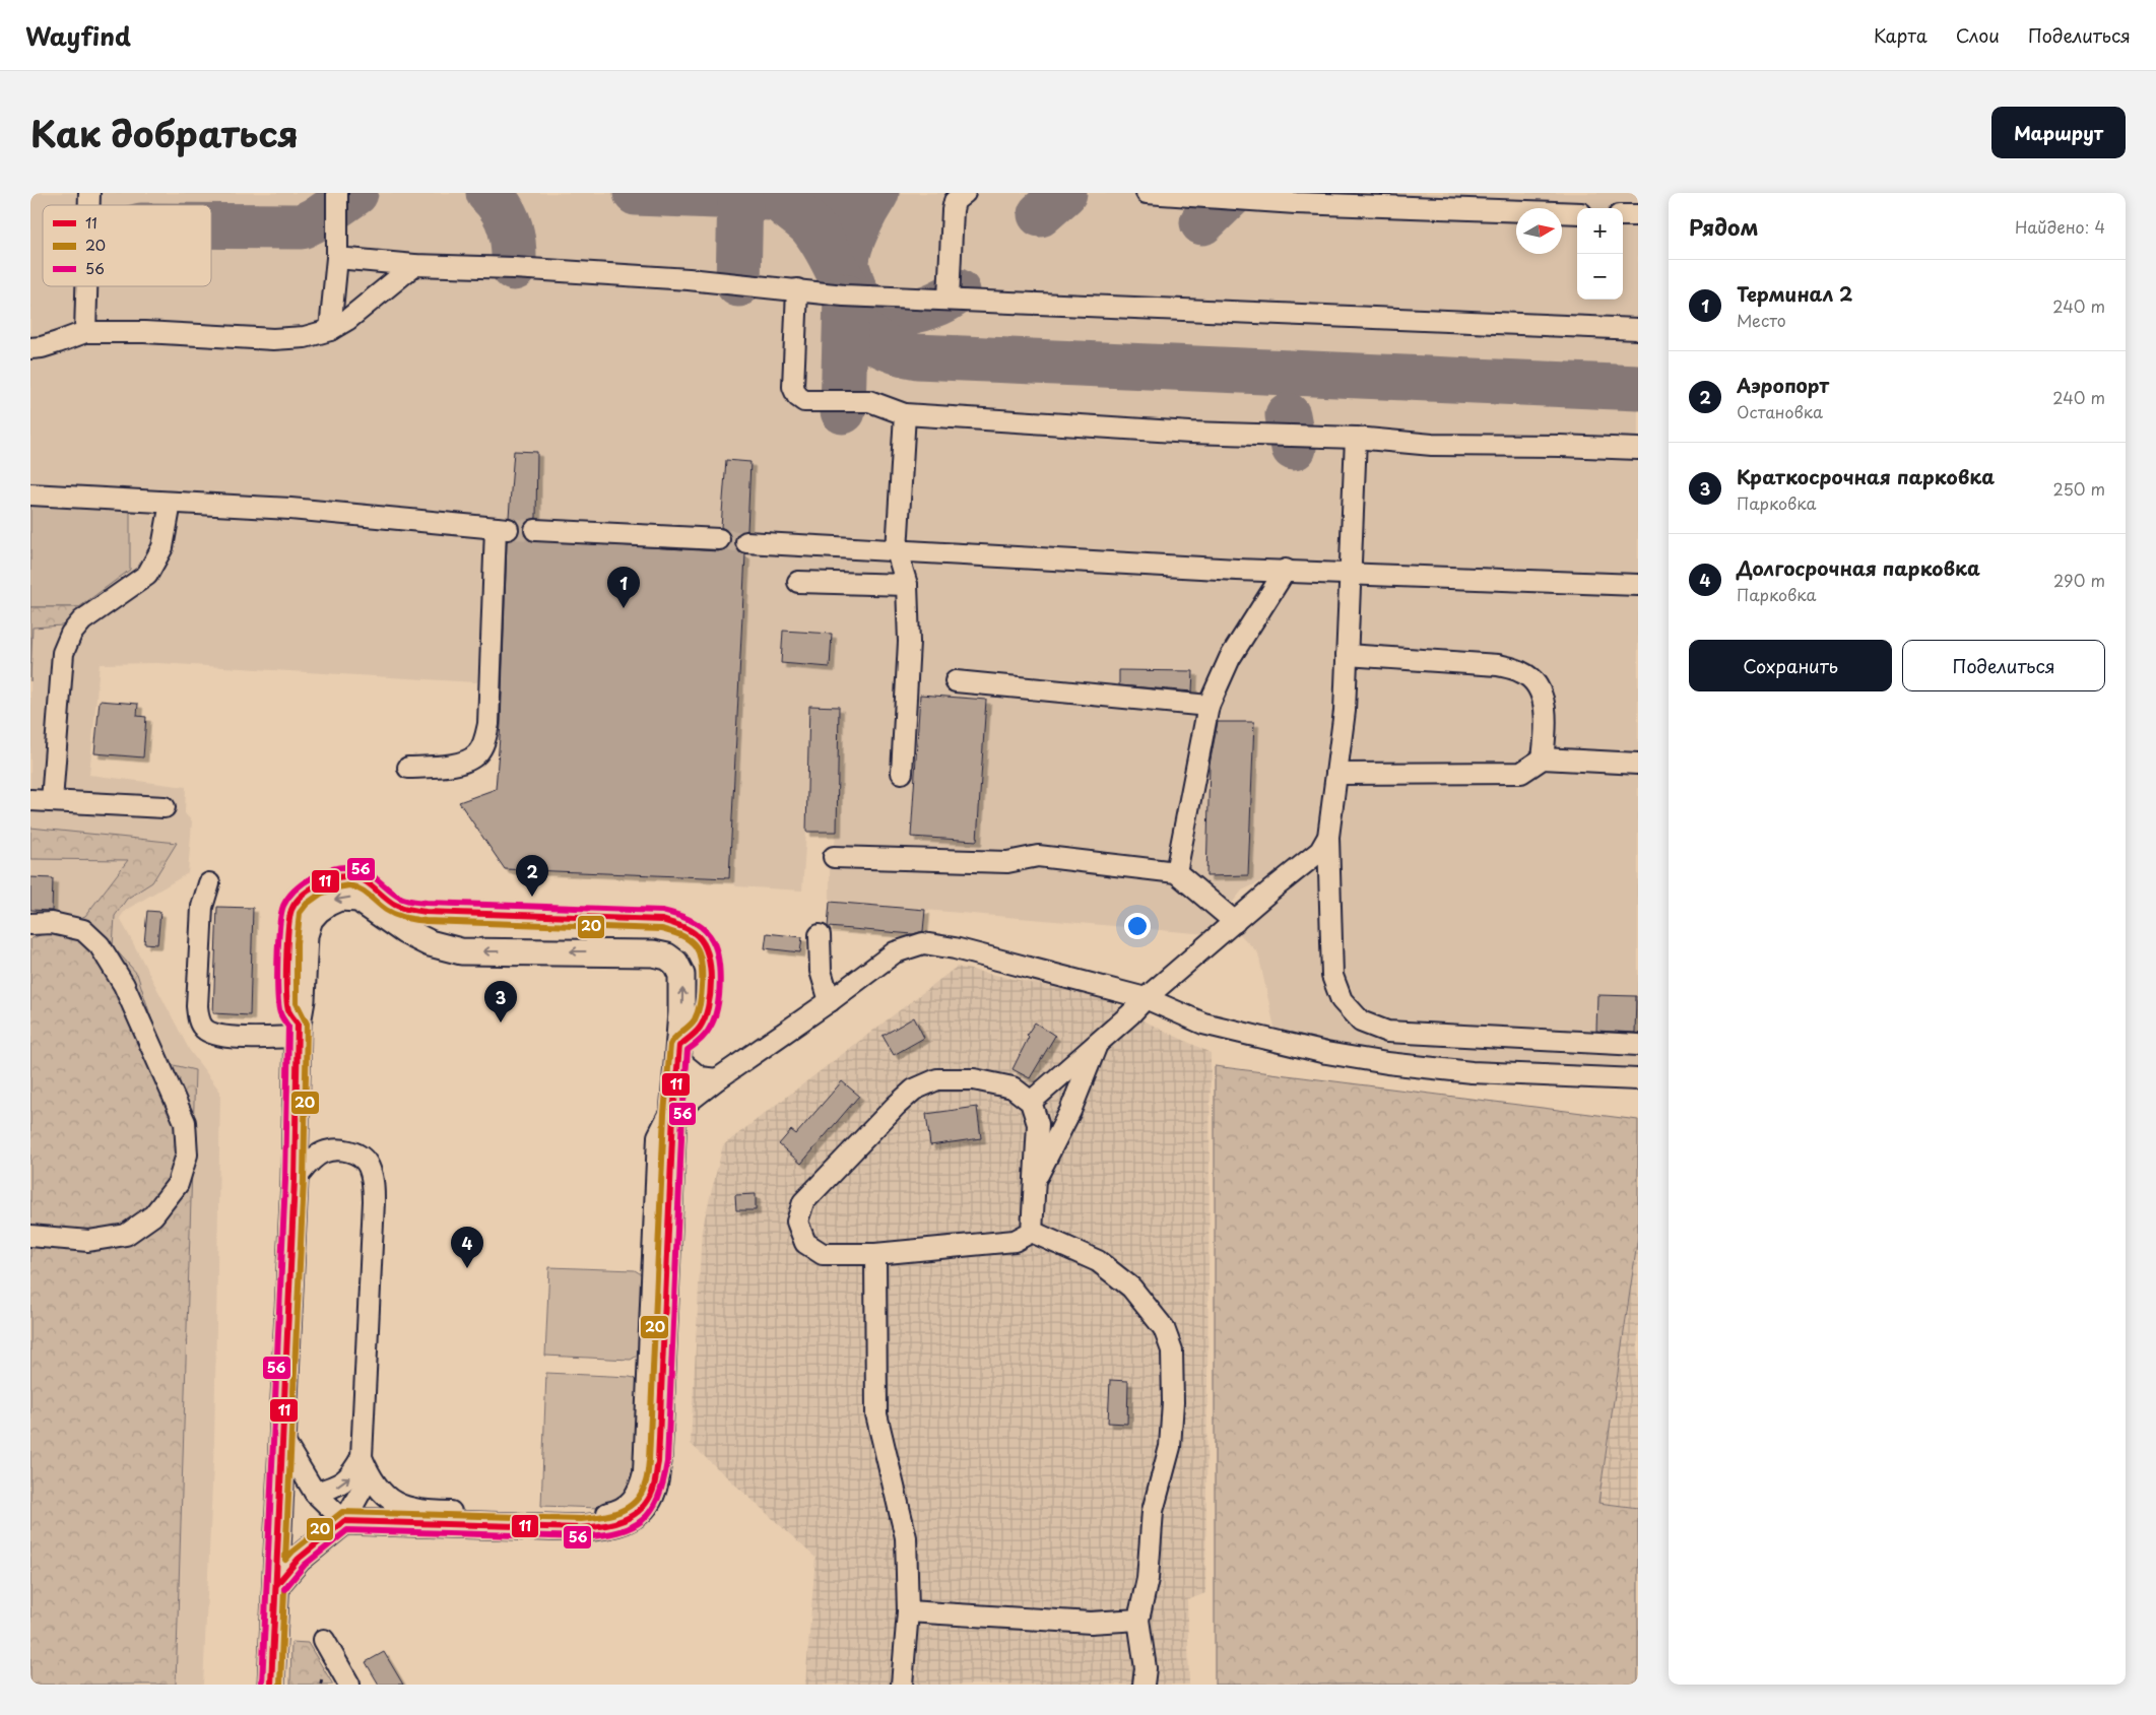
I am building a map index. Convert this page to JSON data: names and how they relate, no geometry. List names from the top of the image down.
{
  "lines": ["transit line 56", "transit line 11", "transit line 20"],
  "legend": ["11", "20", "56"],
  "north": "right",
  "page": {
    "header": "Wayfind",
    "nav": ["Карта", "Слои", "Поделиться"],
    "title": "Как добраться",
    "buttons": [
      "Маршрут",
      ["Сохранить", "Поделиться"]
    ],
    "heading": ["Рядом", "Найдено: 4"],
    "map_buttons": ["+", "−"],
    "list": [
      {
        "mark": "1",
        "name": "Терминал 2",
        "note": "Место",
        "value": "240 m"
      },
      {
        "mark": "2",
        "name": "Аэропорт",
        "note": "Остановка",
        "value": "240 m"
      },
      {
        "mark": "3",
        "name": "Краткосрочная парковка",
        "note": "Парковка",
        "value": "250 m"
      },
      {
        "mark": "4",
        "name": "Долгосрочная парковка",
        "note": "Парковка",
        "value": "290 m"
      }
    ],
    "pins": [
      "1",
      "2",
      "3",
      "4"
    ]
  }
}
